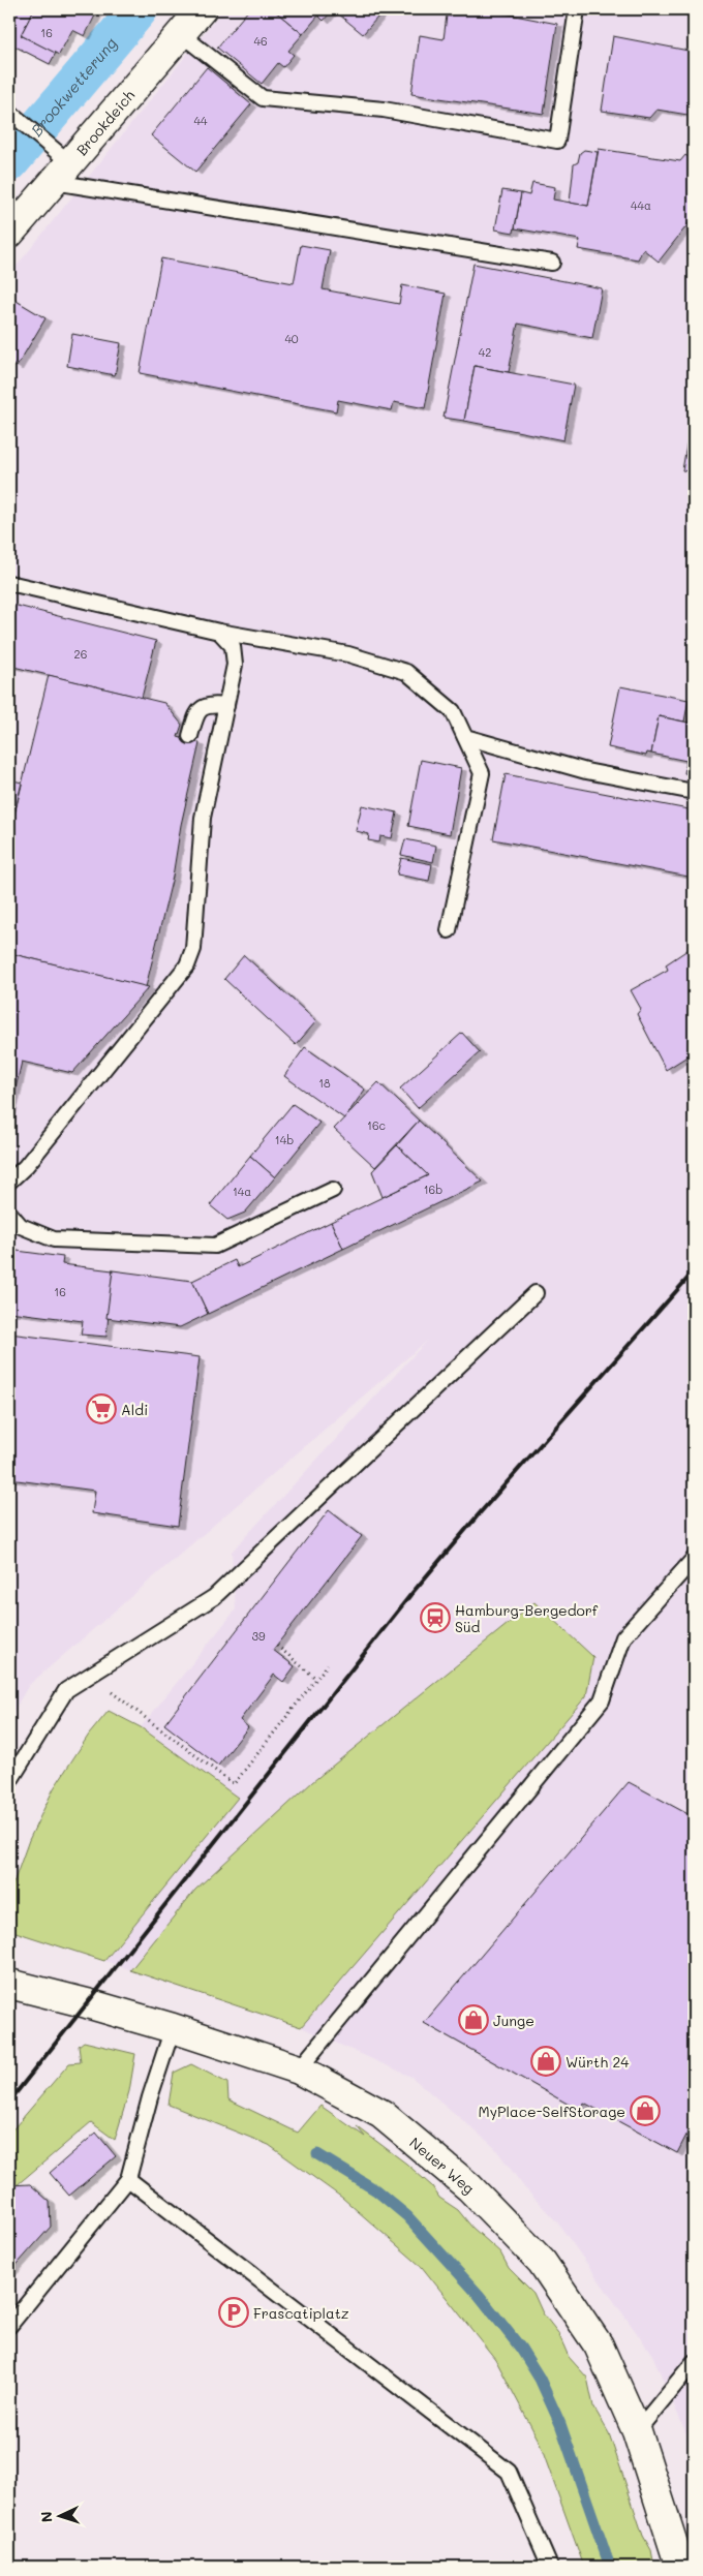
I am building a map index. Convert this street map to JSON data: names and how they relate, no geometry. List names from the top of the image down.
{
  "streets": {
    "street": ["Brookdeich", "Neuer Weg"]
  },
  "water": ["Brookwetterung"],
  "places": {
    "supermarket": ["Aldi"],
    "station": ["Hamburg-Bergedorf Süd"],
    "shop": ["Junge", "Würth 24", "MyPlace-SelfStorage"],
    "parking": ["Frascatiplatz"]
  },
  "house_numbers": [
    "16",
    "46",
    "44",
    "44a",
    "40",
    "42",
    "26",
    "18",
    "16c",
    "14b",
    "16b",
    "14a",
    "16",
    "39"
  ],
  "north": "left"
}
